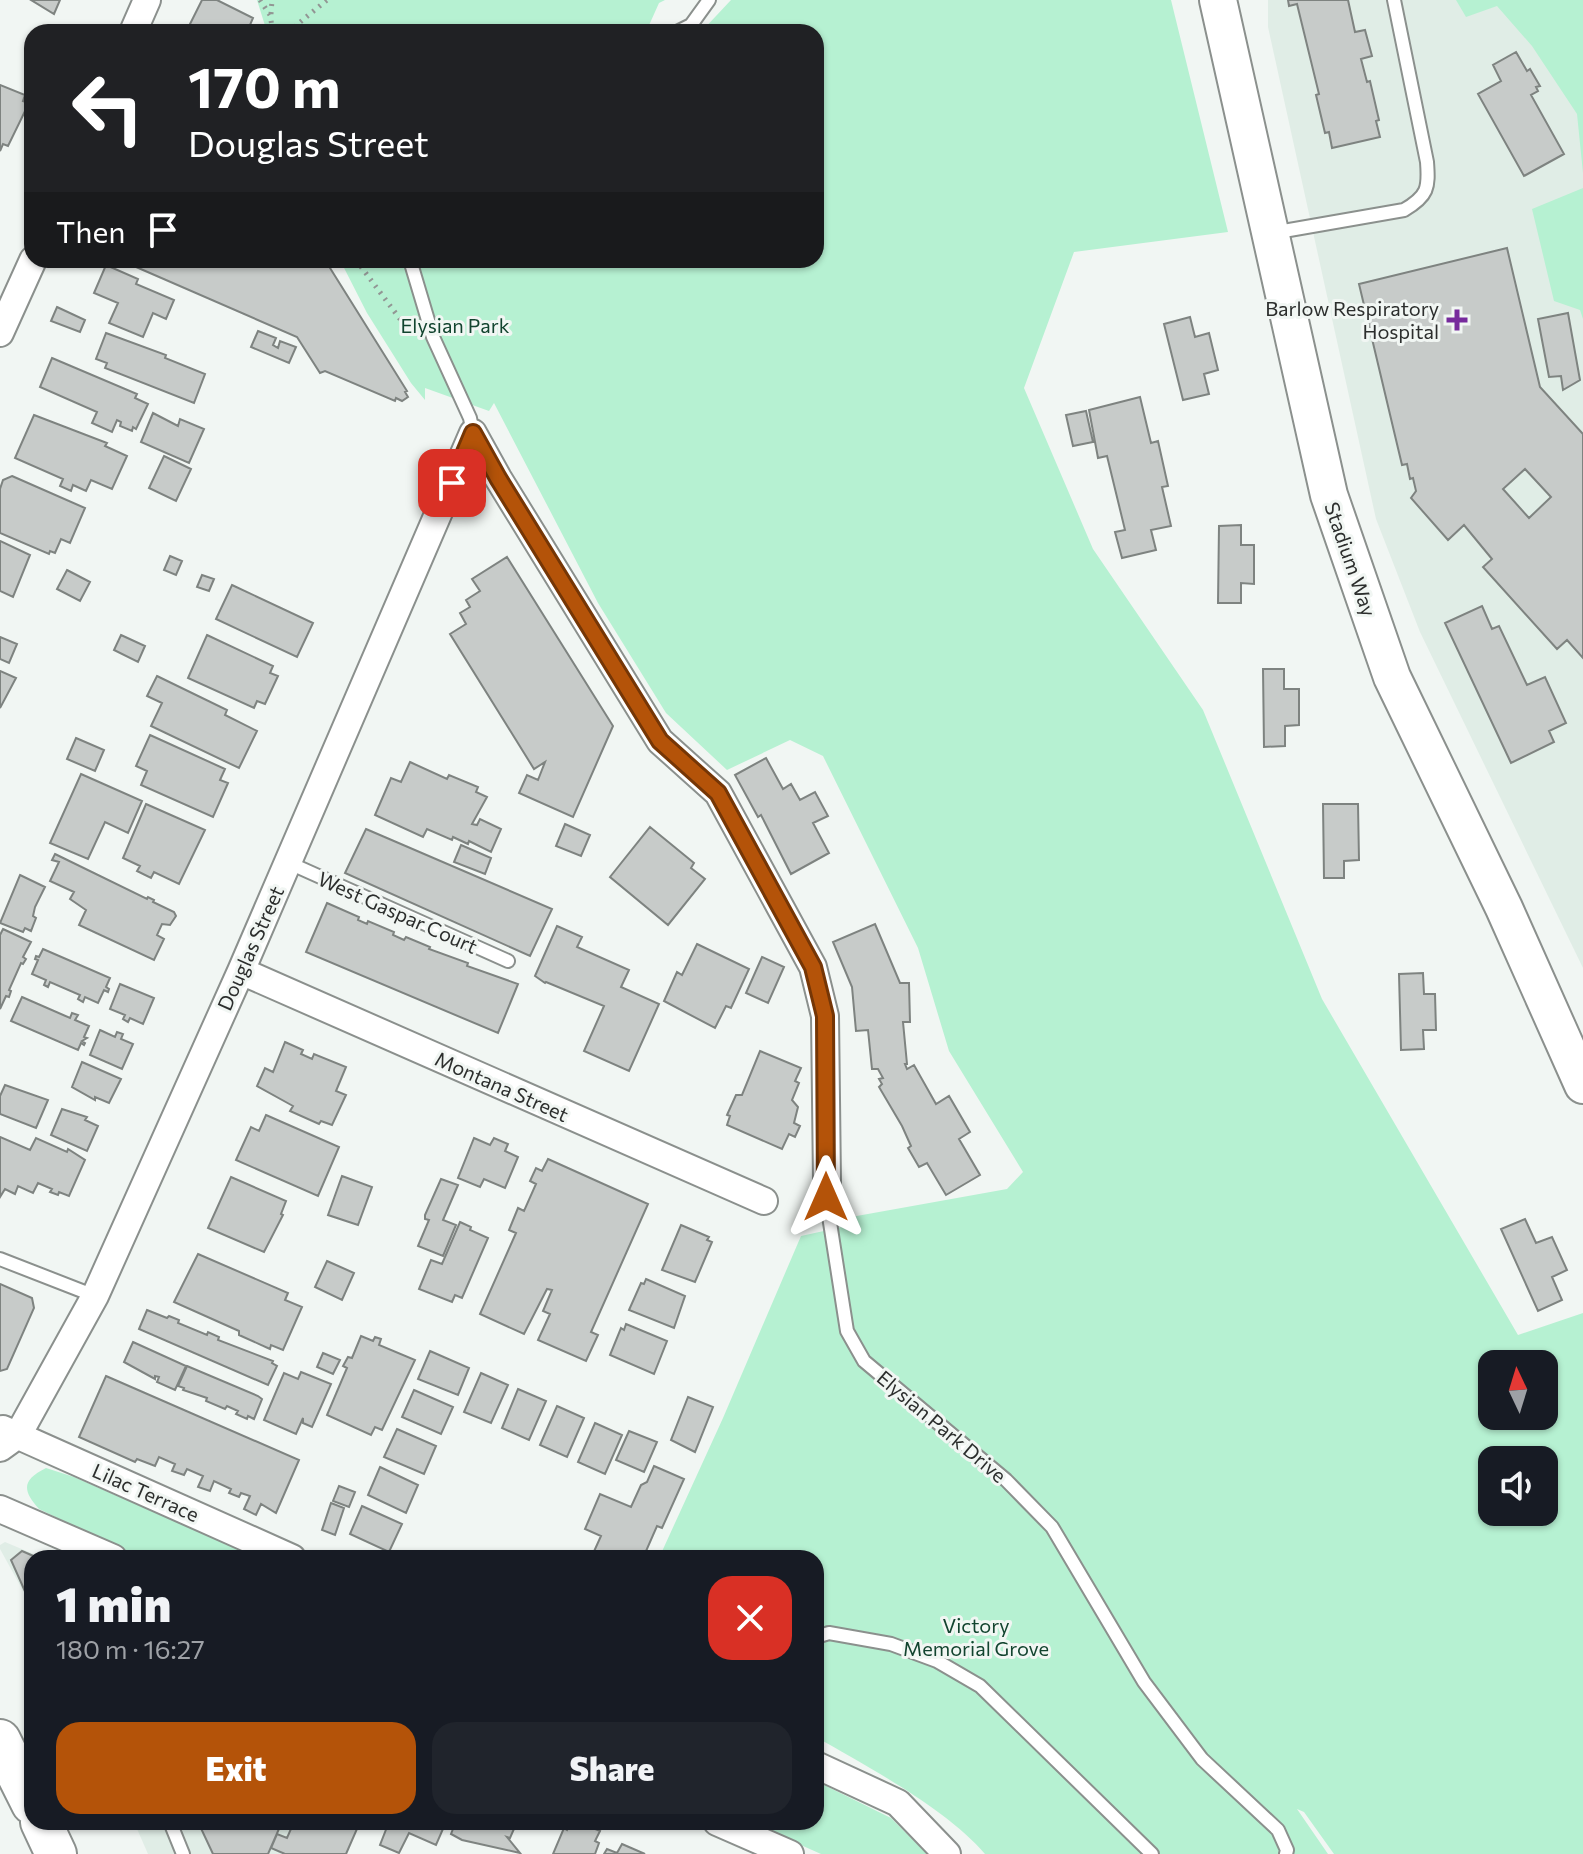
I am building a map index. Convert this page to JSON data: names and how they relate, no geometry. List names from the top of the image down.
{
  "streets": {
    "street": [
      "Stadium Way",
      "Douglas Street",
      "Montana Street",
      "Elysian Park Drive",
      "Lilac Terrace"
    ],
    "lane": ["West Gaspar Court"]
  },
  "crossings": [
    ["West Gaspar Court", "Douglas Street"],
    ["Douglas Street", "Montana Street"],
    ["Douglas Street", "Elysian Park Drive"],
    ["Douglas Street", "Lilac Terrace"]
  ],
  "parks": ["Elysian Park", "Victory Memorial Grove"],
  "places": {
    "health": ["Barlow Respiratory Hospital"]
  },
  "north": "top",
  "page": {
    "turn": ["170 m", "Douglas Street"],
    "then": "Then",
    "heading": ["1 min", "180 m · 16:27"],
    "buttons": ["Exit", "Share"]
  }
}
